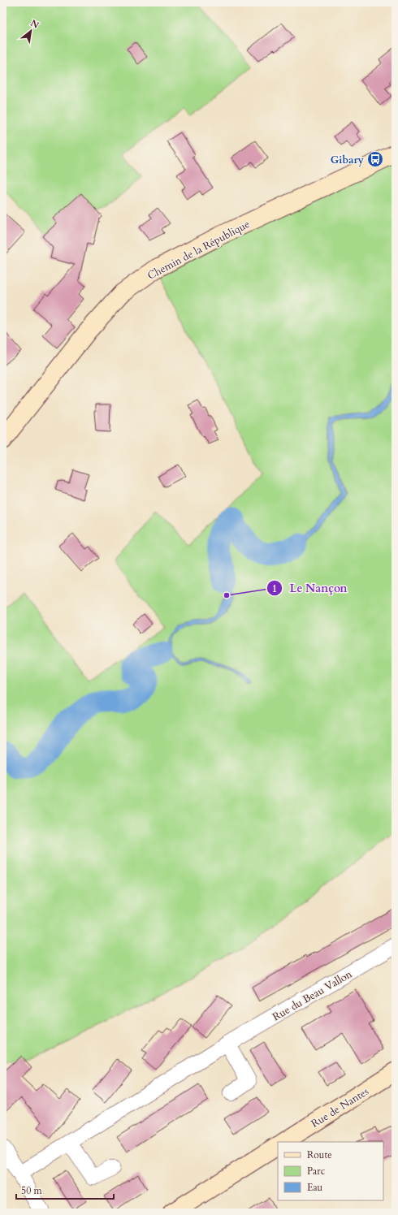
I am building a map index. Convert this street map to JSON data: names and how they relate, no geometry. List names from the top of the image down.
{
  "streets": {
    "street": ["Chemin de la République", "Rue du Beau Vallon", "Rue de Nantes"]
  },
  "places": {
    "bus stop": ["Gibary"],
    "other": ["Le Nançon"]
  },
  "legend": ["Route", "Parc", "Eau"],
  "scale_bar": "50 m",
  "north": "top right"
}
